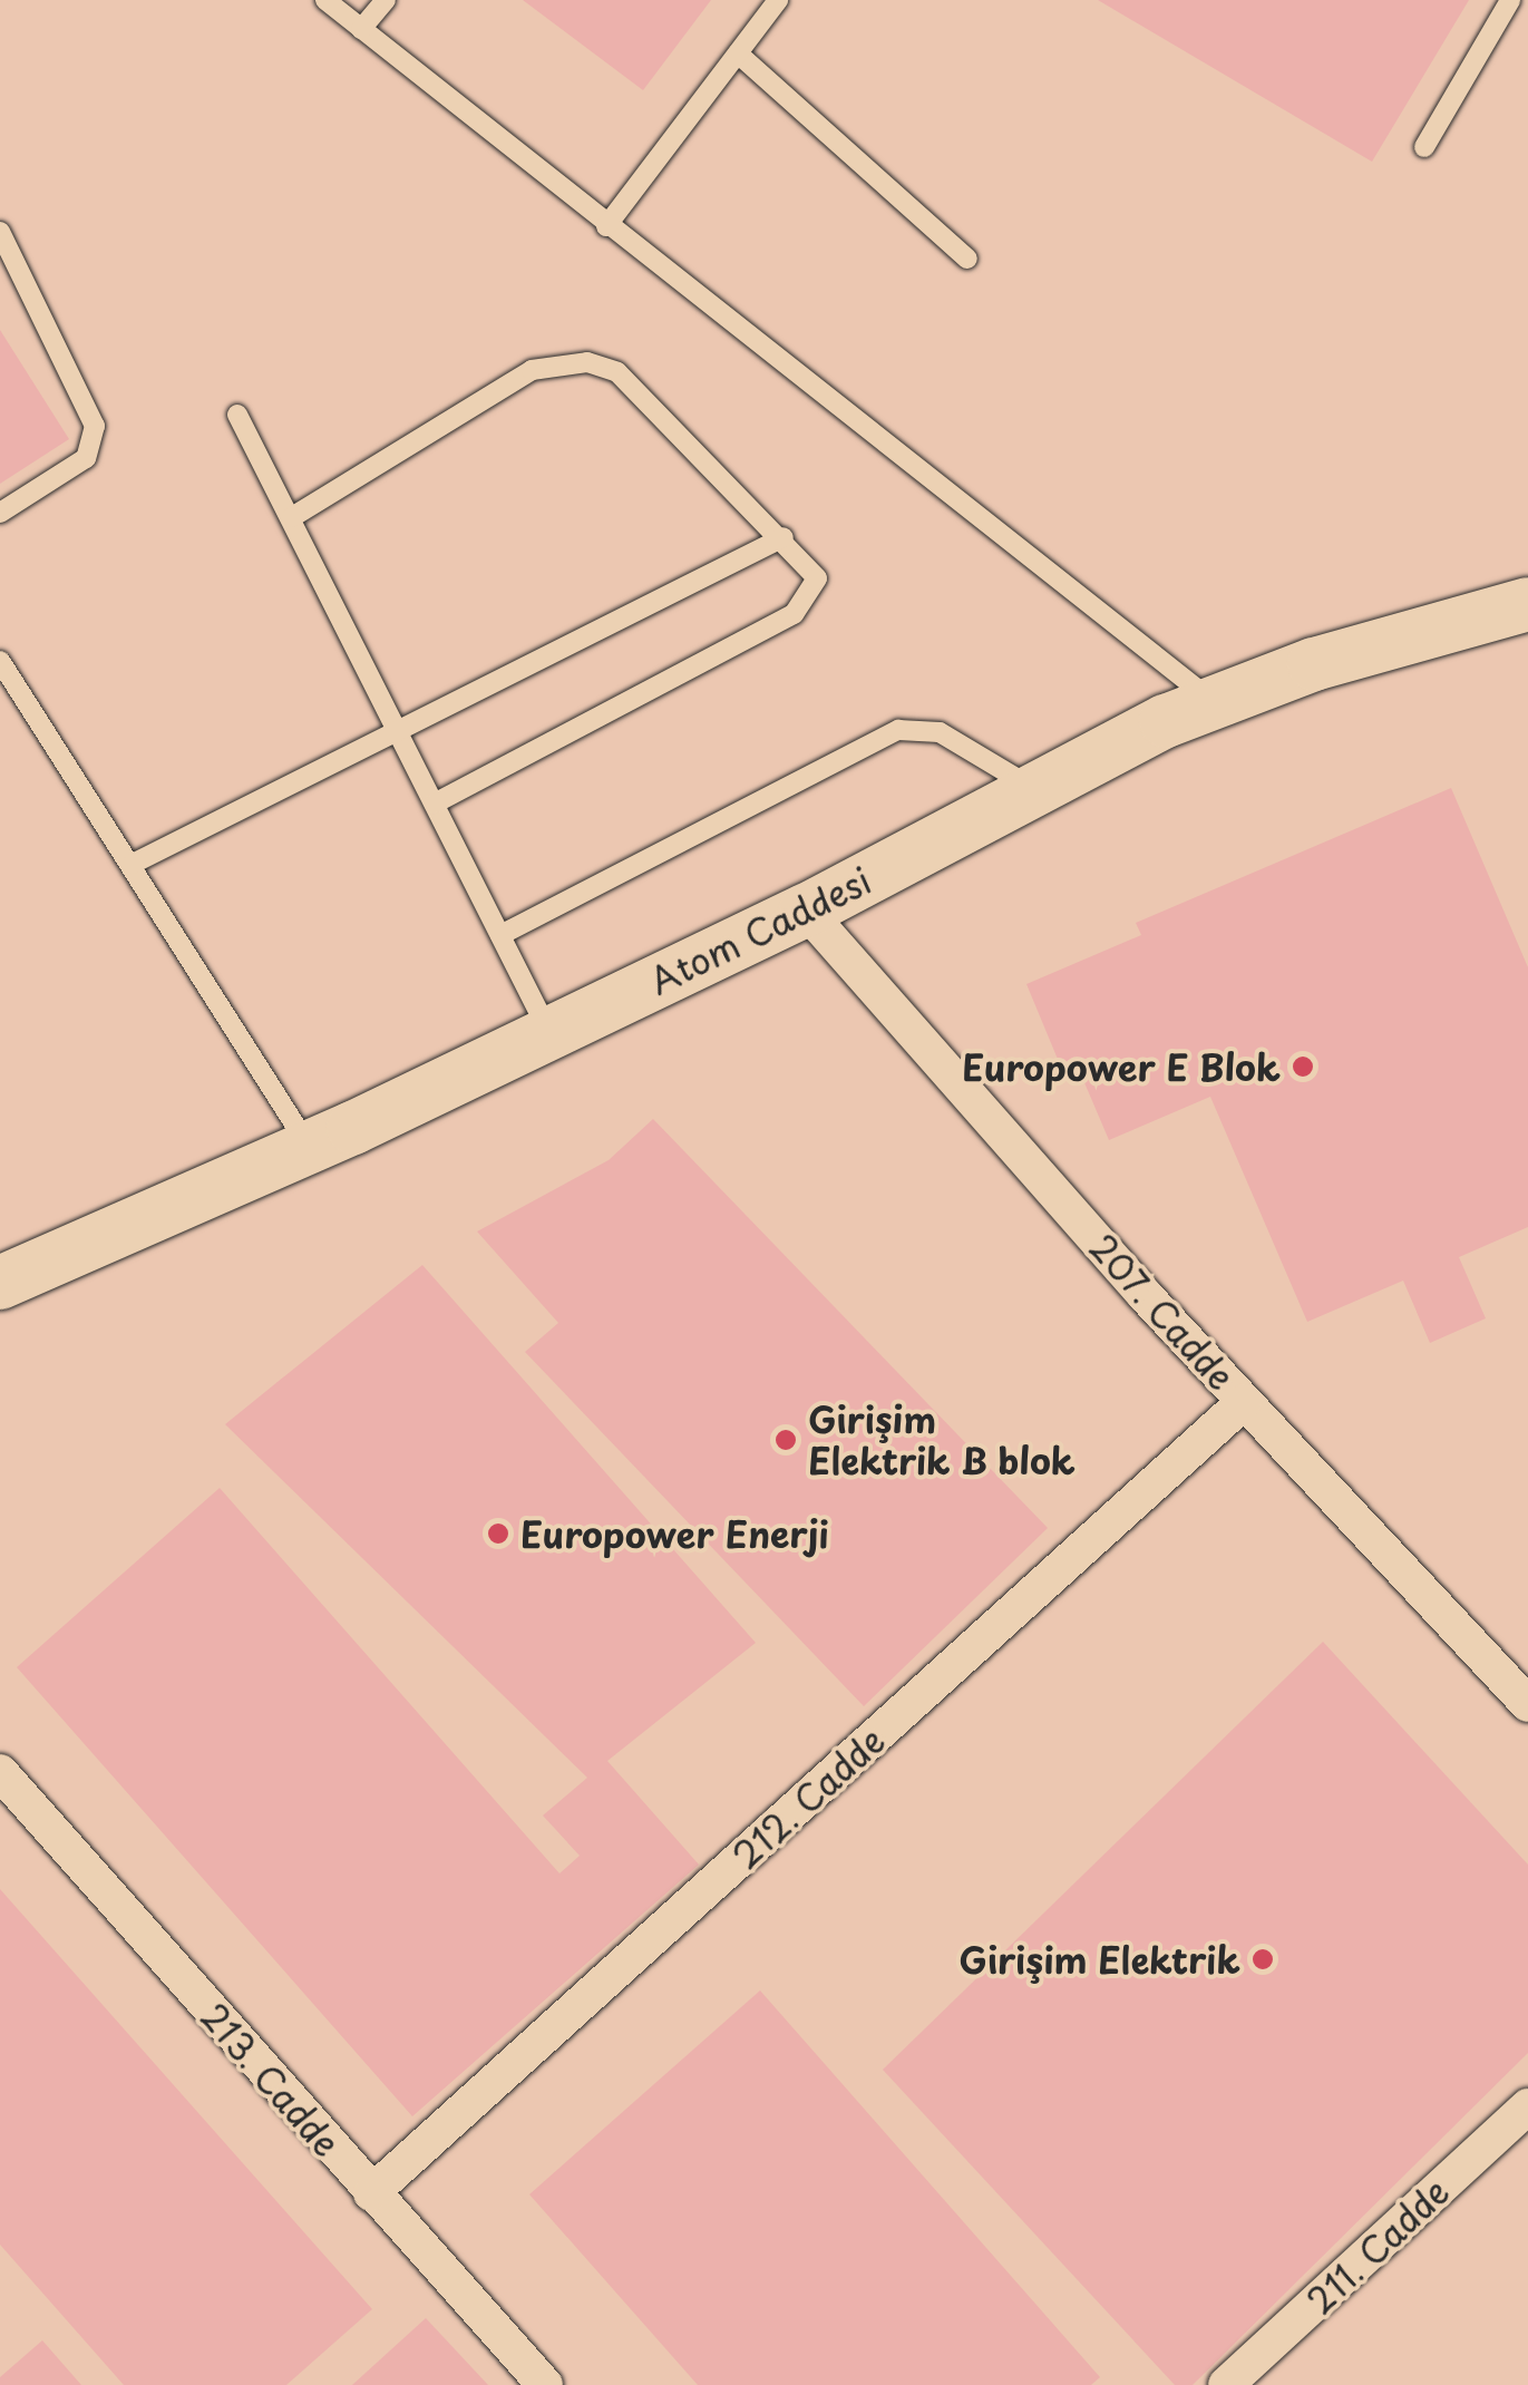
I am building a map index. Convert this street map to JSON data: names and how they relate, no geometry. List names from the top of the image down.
{
  "streets": {
    "street": [
      "Atom Caddesi",
      "207. Cadde",
      "212. Cadde",
      "213. Cadde",
      "211. Cadde"
    ]
  },
  "crossings": [
    ["Atom Caddesi", "207. Cadde"],
    ["207. Cadde", "212. Cadde"],
    ["212. Cadde", "213. Cadde"]
  ],
  "places": [
    "Europower E Blok",
    "Girişim Elektrik B blok",
    "Europower Enerji",
    "Girişim Elektrik"
  ]
}
